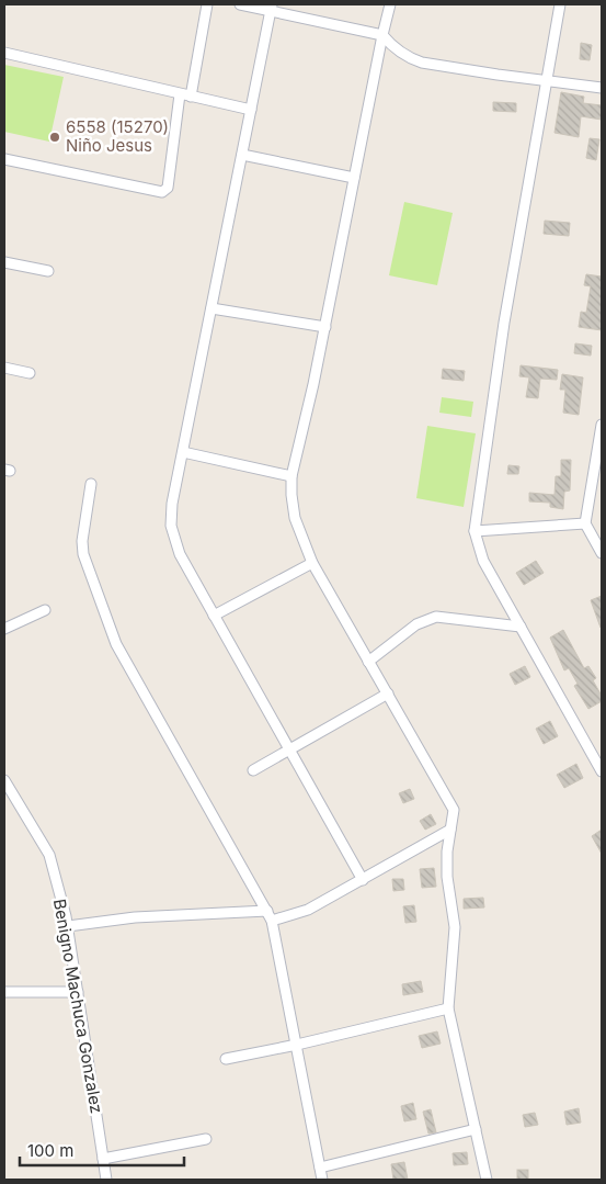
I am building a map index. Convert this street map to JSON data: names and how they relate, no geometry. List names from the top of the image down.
{
  "streets": {
    "street": ["Benigno Machuca Gonzalez"]
  },
  "places": ["6558 (15270) Niño Jesus"],
  "scale_bar": "100 m"
}
